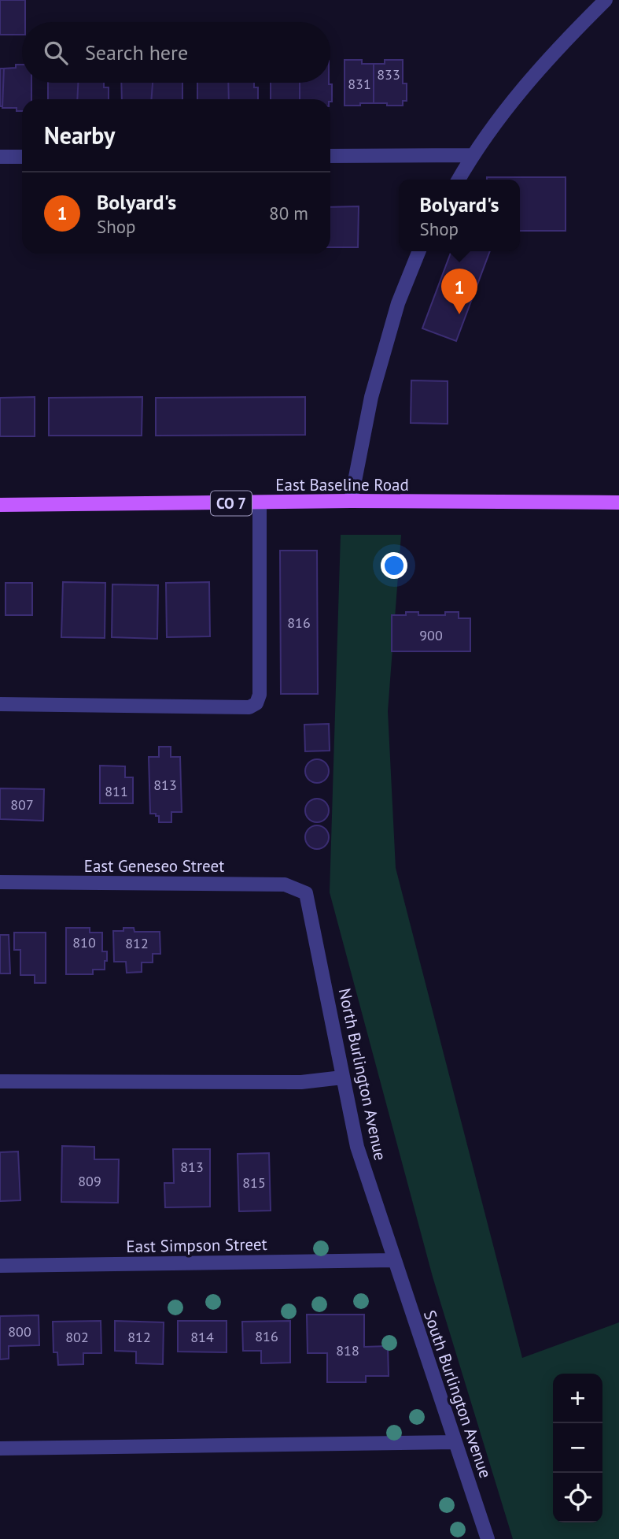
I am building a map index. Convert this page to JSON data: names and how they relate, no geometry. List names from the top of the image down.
{
  "streets": {
    "main road": ["East Baseline Road", "CO 7"],
    "street": [
      "East Geneseo Street",
      "North Burlington Avenue",
      "East Simpson Street",
      "South Burlington Avenue"
    ]
  },
  "crossings": [
    ["East Geneseo Street", "North Burlington Avenue"],
    ["North Burlington Avenue", "East Simpson Street"],
    ["North Burlington Avenue", "South Burlington Avenue"],
    ["East Simpson Street", "South Burlington Avenue"]
  ],
  "house_numbers": [
    "833",
    "831",
    "816",
    "900",
    "813",
    "811",
    "807",
    "810",
    "812",
    "813",
    "809",
    "815",
    "800",
    "816",
    "802",
    "812",
    "814",
    "818"
  ],
  "page": {
    "search": "Search here",
    "heading": "Nearby",
    "list": [
      {
        "mark": "1",
        "name": "Bolyard's",
        "note": "Shop",
        "value": "80 m"
      }
    ],
    "popup": ["Bolyard's", "Shop"],
    "pins": "1",
    "map_buttons": ["+", "−"]
  }
}
